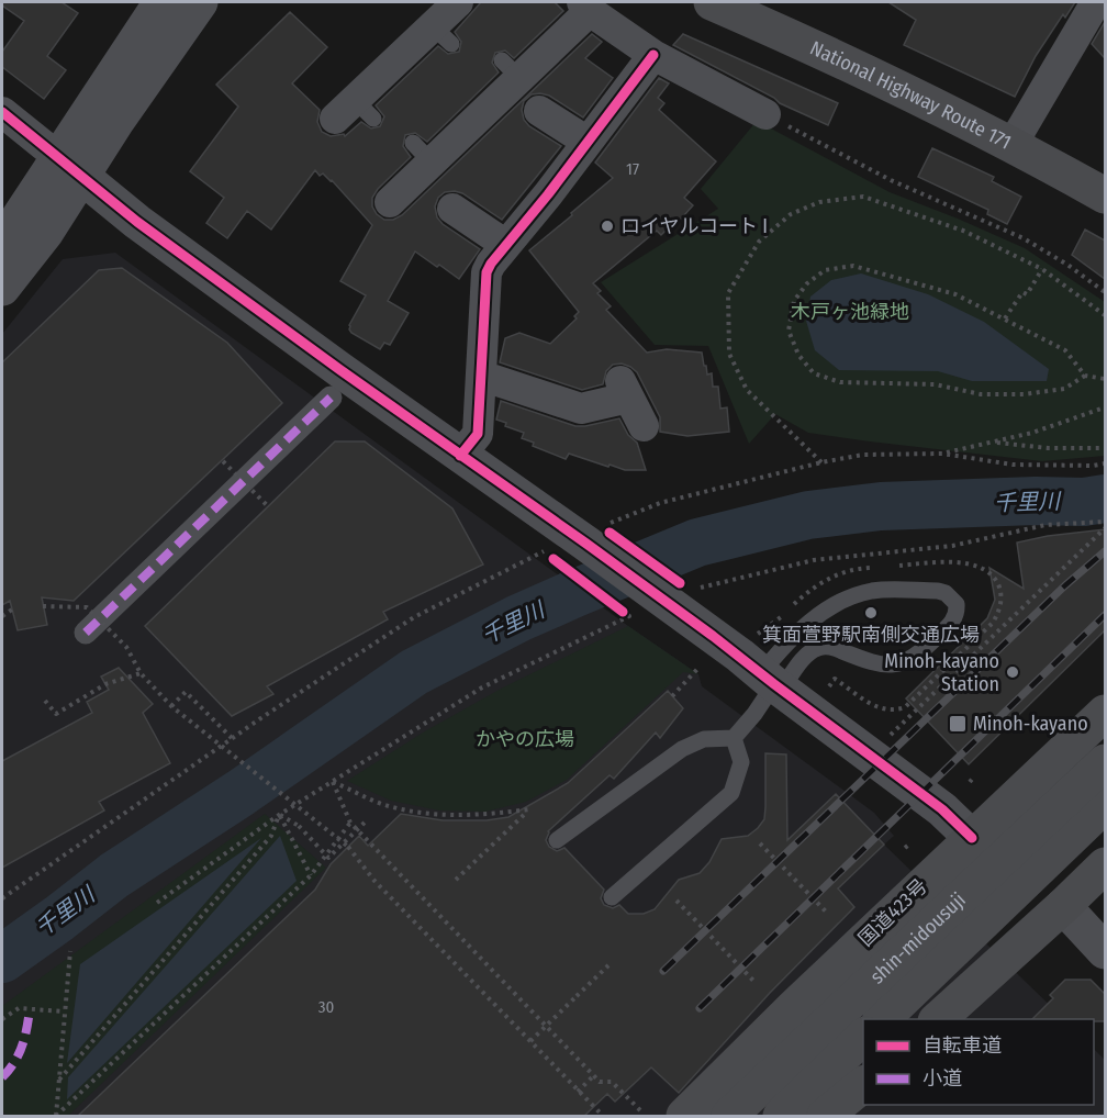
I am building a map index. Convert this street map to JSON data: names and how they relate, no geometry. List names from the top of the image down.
{
  "streets": {
    "highway": ["National Highway Route 171", "国道423号", "shin-midousuji"]
  },
  "water": ["千里川"],
  "parks": ["木戸ヶ池緑地", "かやの広場"],
  "places": {
    "other": ["ロイヤルコート I", "箕面萱野駅南側交通広場", "Minoh-kayano Station"],
    "transit": ["Minoh-kayano"]
  },
  "house_numbers": ["17", "30"],
  "legend": ["自転車道", "小道"]
}
